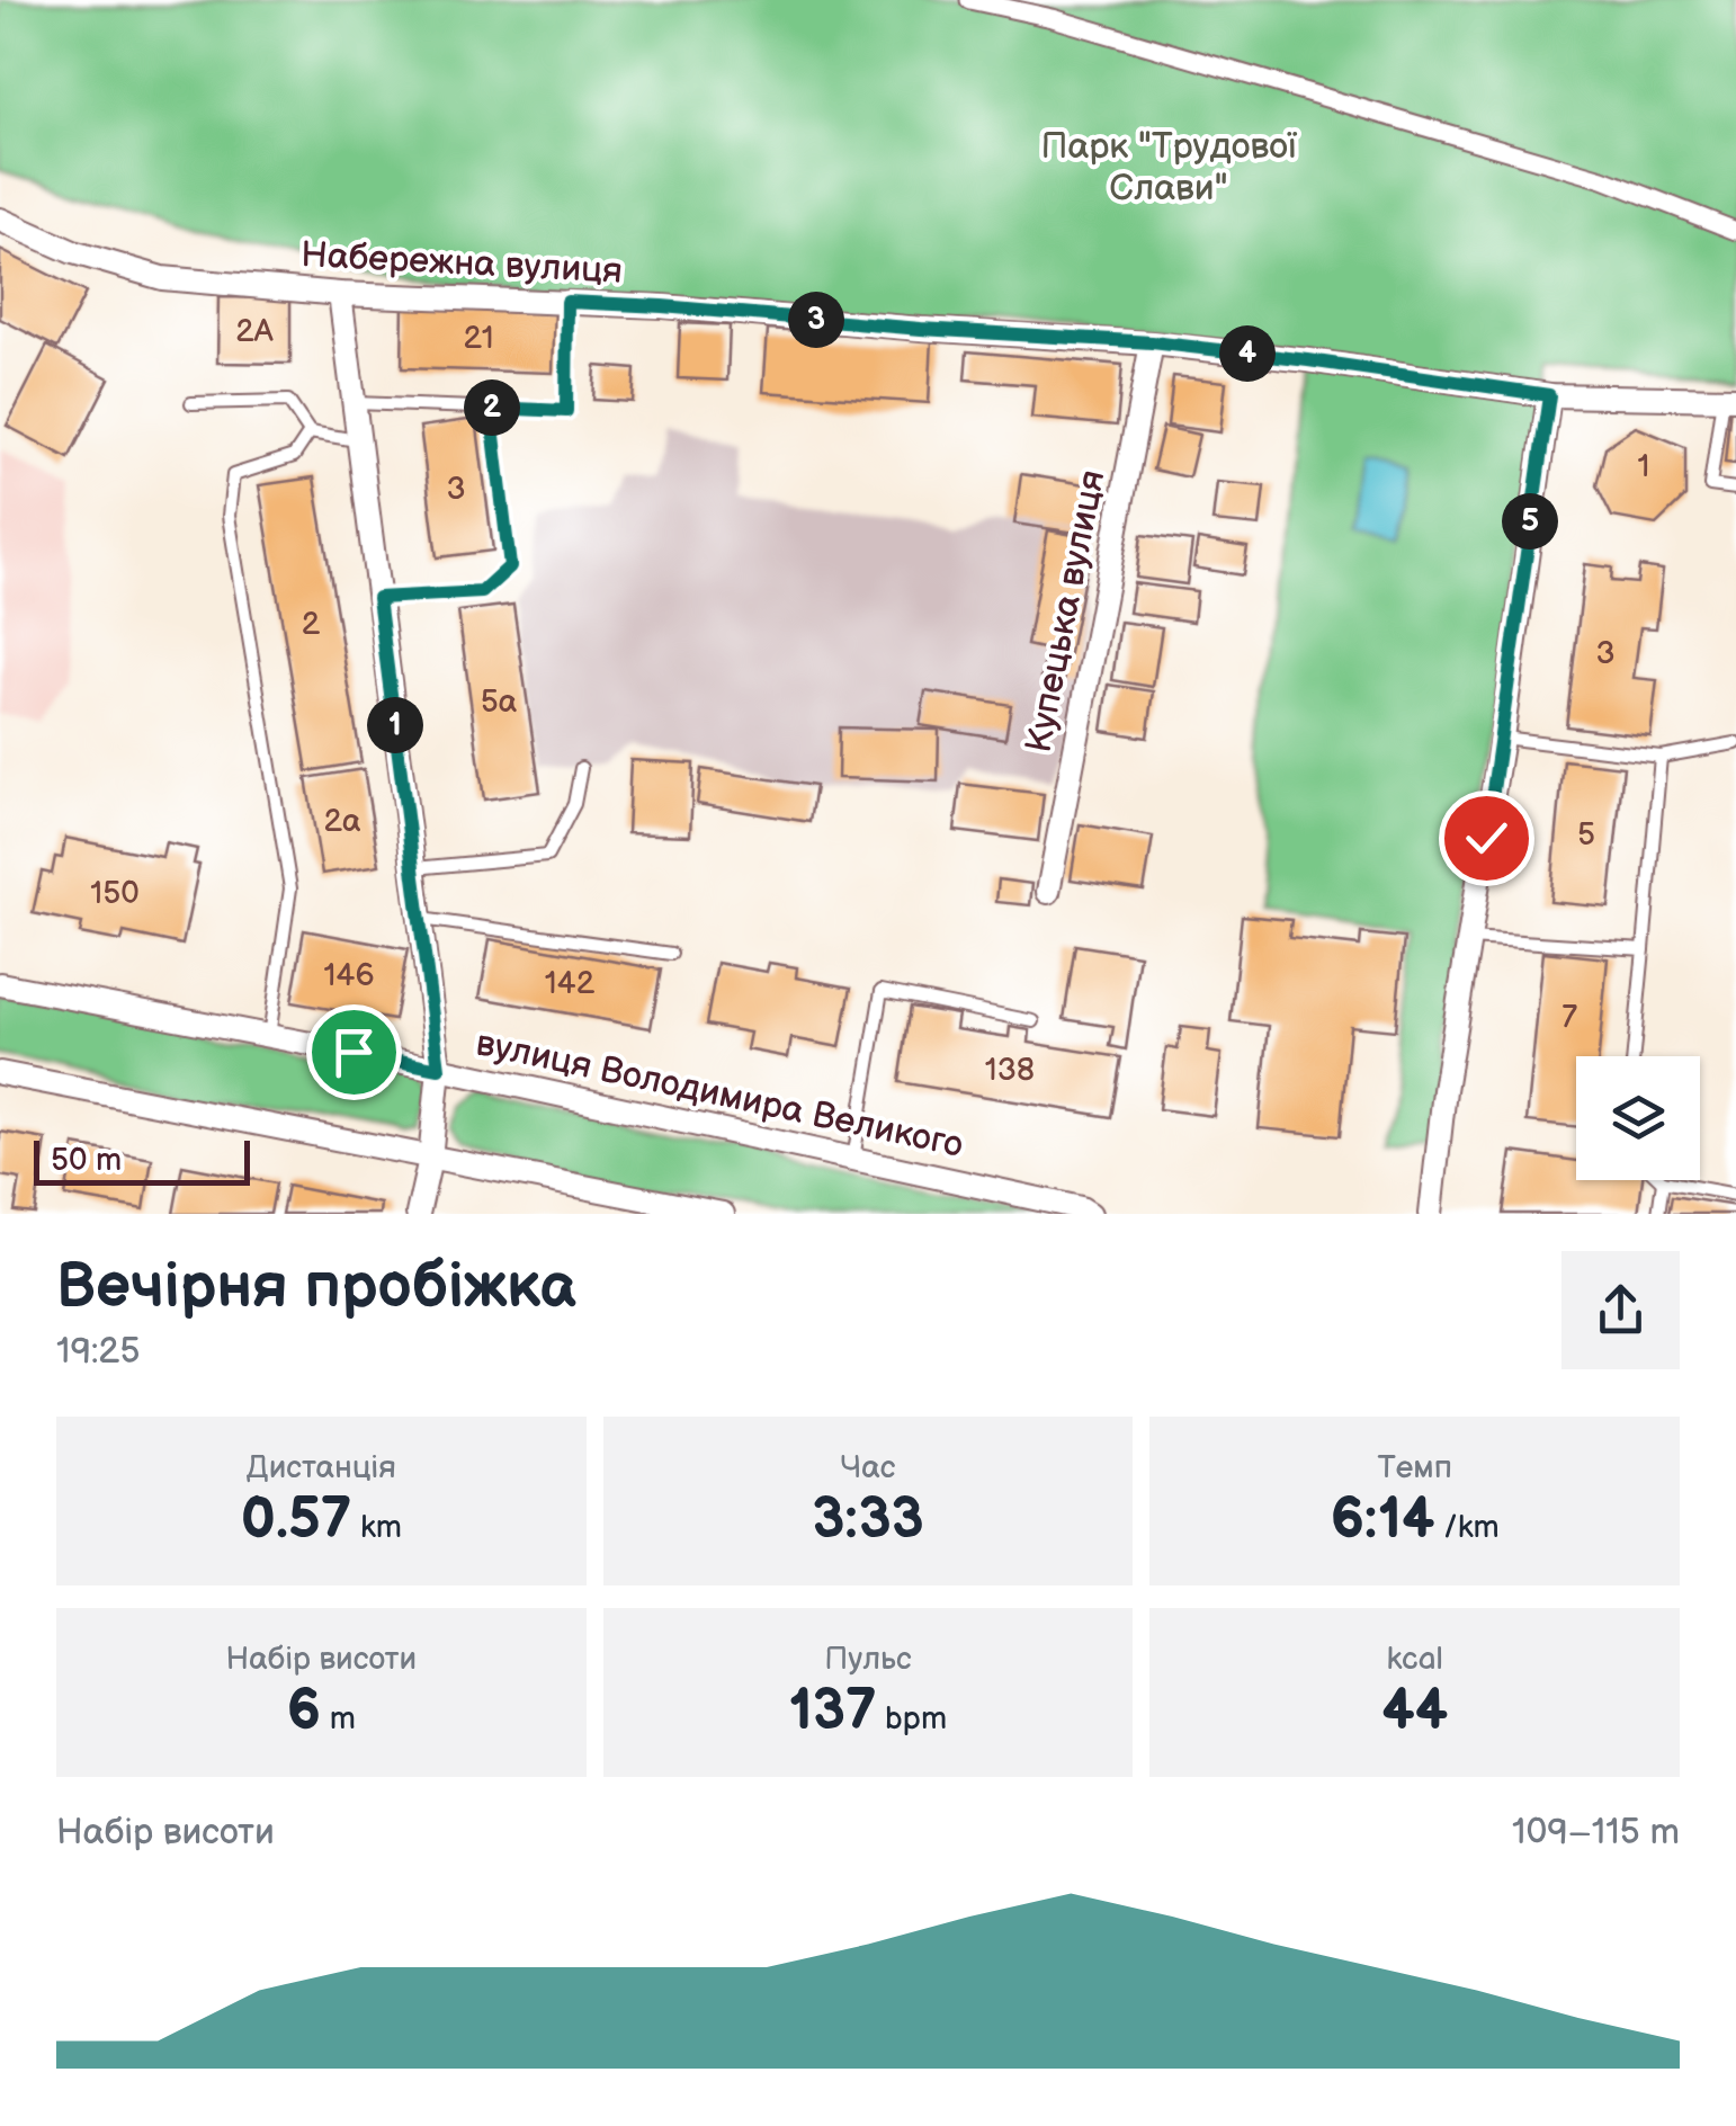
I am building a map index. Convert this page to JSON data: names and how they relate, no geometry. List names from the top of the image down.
{
  "streets": {
    "street": ["Набережна вулиця", "Купецька вулиця", "вулиця Володимира Великого"]
  },
  "crossings": [
    ["Набережна вулиця", "Купецька вулиця"]
  ],
  "parks": ["Парк \"Трудової Слави\""],
  "house_numbers": [
    "2А",
    "21",
    "1",
    "3",
    "2",
    "3",
    "5а",
    "2а",
    "5",
    "150",
    "146",
    "142",
    "7",
    "138"
  ],
  "scale_bar": "50 m",
  "page": {
    "pins": [
      "3",
      "4",
      "2",
      "5",
      "1"
    ],
    "scale": "50 m",
    "heading": ["Вечірня пробіжка", "19:25"],
    "stats": [
      ["Дистанція", "0.57 km"],
      ["Час", "3:33"],
      ["Темп", "6:14 /km"],
      ["Набір висоти", "6 m"],
      ["Пульс", "137 bpm"],
      ["kcal", "44"]
    ],
    "chart": ["Набір висоти", "109–115 m"]
  }
}
